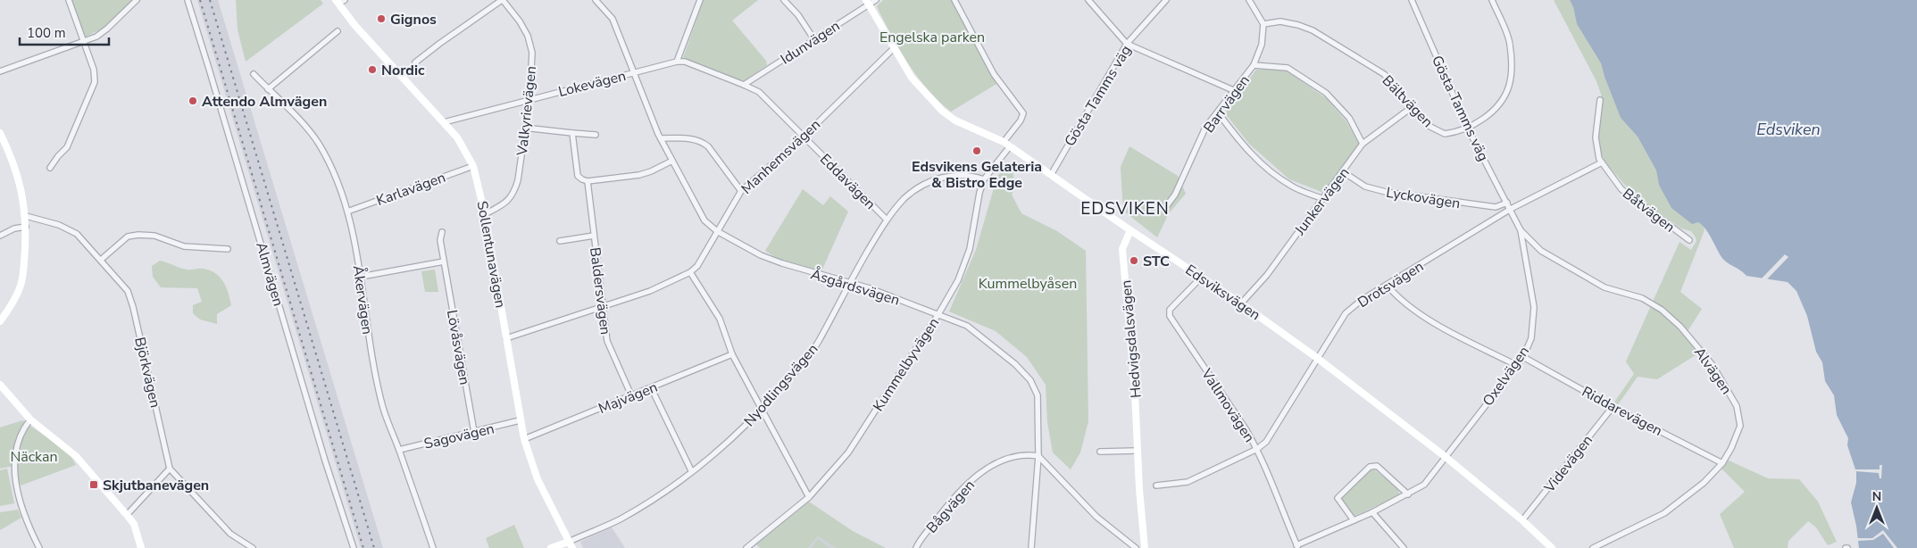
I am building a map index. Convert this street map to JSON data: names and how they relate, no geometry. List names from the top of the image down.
{
  "streets": {
    "street": [
      "Idunvägen",
      "Lokevägen",
      "Gösta Tamms väg",
      "Bältvägen",
      "Barrvägen",
      "Valkyrievägen",
      "Manhemsvägen",
      "Eddavägen",
      "Karlavägen",
      "Lyckovägen",
      "Junkervägen",
      "Båtvägen",
      "Sollentunavägen",
      "Almvägen",
      "Drotsvägen",
      "Åsgårdsvägen",
      "Baldersvägen",
      "Edsviksvägen",
      "Åkervägen",
      "Hedvigsdalsvägen",
      "Lövåsvägen",
      "Kummelbyvägen",
      "Alvägen",
      "Björkvägen",
      "Oxelvägen",
      "Nyodlingsvägen",
      "Majvägen",
      "Vallmovägen",
      "Riddarevägen",
      "Sagovägen",
      "Videvägen",
      "Bågvägen"
    ]
  },
  "crossings": [
    ["Idunvägen", "Eddavägen"],
    ["Idunvägen", "Edsviksvägen"],
    ["Lokevägen", "Valkyrievägen"],
    ["Lokevägen", "Eddavägen"],
    ["Lokevägen", "Sollentunavägen"],
    ["Lokevägen", "Åsgårdsvägen"],
    ["Gösta Tamms väg", "Bältvägen"],
    ["Gösta Tamms väg", "Lyckovägen"],
    ["Gösta Tamms väg", "Drotsvägen"],
    ["Gösta Tamms väg", "Edsviksvägen"],
    ["Gösta Tamms väg", "Alvägen"],
    ["Bältvägen", "Barrvägen"],
    ["Bältvägen", "Junkervägen"],
    ["Barrvägen", "Lyckovägen"],
    ["Barrvägen", "Junkervägen"],
    ["Valkyrievägen", "Sollentunavägen"],
    ["Manhemsvägen", "Eddavägen"],
    ["Manhemsvägen", "Sollentunavägen"],
    ["Manhemsvägen", "Åsgårdsvägen"],
    ["Manhemsvägen", "Baldersvägen"],
    ["Manhemsvägen", "Edsviksvägen"],
    ["Eddavägen", "Nyodlingsvägen"],
    ["Karlavägen", "Sollentunavägen"],
    ["Karlavägen", "Åkervägen"],
    ["Lyckovägen", "Junkervägen"],
    ["Junkervägen", "Edsviksvägen"],
    ["Båtvägen", "Drotsvägen"],
    ["Sollentunavägen", "Nyodlingsvägen"],
    ["Sollentunavägen", "Majvägen"],
    ["Sollentunavägen", "Sagovägen"],
    ["Drotsvägen", "Edsviksvägen"],
    ["Drotsvägen", "Vallmovägen"],
    ["Åsgårdsvägen", "Kummelbyvägen"],
    ["Åsgårdsvägen", "Nyodlingsvägen"],
    ["Åsgårdsvägen", "Bågvägen"],
    ["Baldersvägen", "Majvägen"],
    ["Edsviksvägen", "Hedvigsdalsvägen"],
    ["Edsviksvägen", "Kummelbyvägen"],
    ["Edsviksvägen", "Oxelvägen"],
    ["Edsviksvägen", "Vallmovägen"],
    ["Edsviksvägen", "Videvägen"],
    ["Åkervägen", "Sagovägen"],
    ["Lövåsvägen", "Sagovägen"],
    ["Kummelbyvägen", "Nyodlingsvägen"],
    ["Alvägen", "Oxelvägen"],
    ["Alvägen", "Riddarevägen"],
    ["Oxelvägen", "Vallmovägen"],
    ["Oxelvägen", "Riddarevägen"],
    ["Riddarevägen", "Videvägen"]
  ],
  "districts": ["EDSVIKEN"],
  "water": ["Edsviken"],
  "parks": ["Engelska parken", "Kummelbyåsen", "Näckan"],
  "places": {
    "other": [
      "Gignos",
      "Nordic",
      "Attendo Almvägen",
      "Edsvikens Gelateria & Bistro Edge",
      "STC"
    ],
    "transit": ["Skjutbanevägen"]
  },
  "scale_bar": "100 m",
  "north": "top"
}
